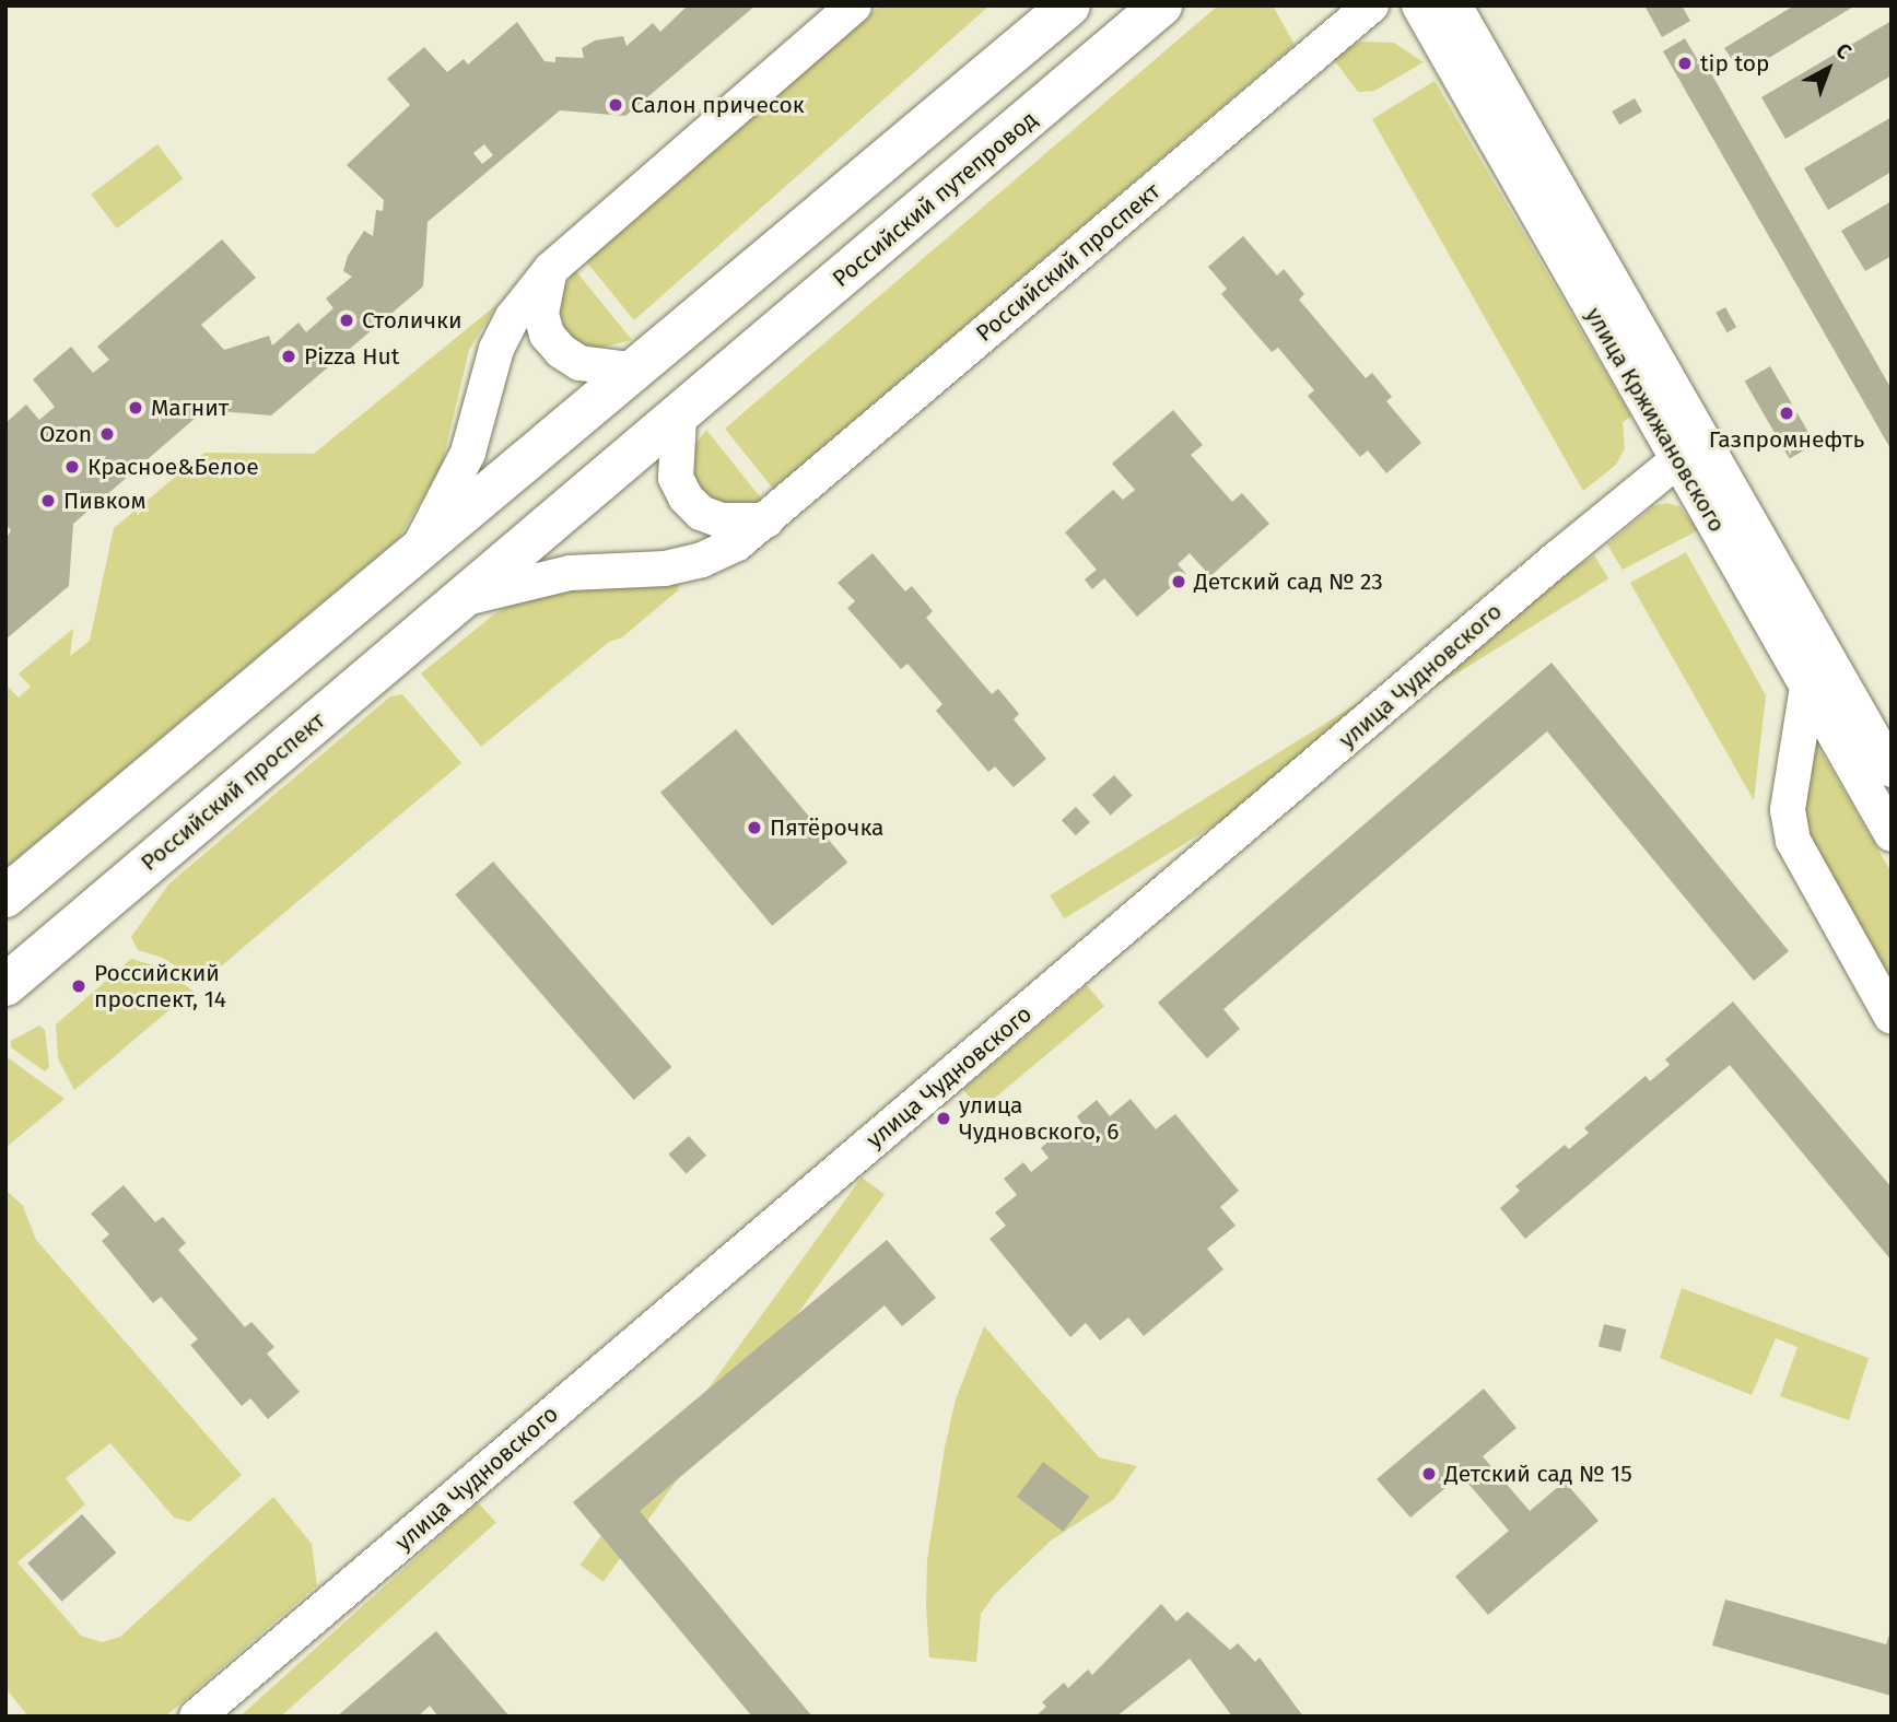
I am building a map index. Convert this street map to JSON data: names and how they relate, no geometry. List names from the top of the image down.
{
  "streets": {
    "main road": ["Российский путепровод", "Российский проспект"],
    "street": ["улица Кржижановского", "улица Чудновского"]
  },
  "crossings": [
    ["Российский путепровод", "Российский проспект"],
    ["улица Кржижановского", "улица Чудновского"]
  ],
  "places": [
    "tip top",
    "Салон причесок",
    "Столички",
    "Pizza Hut",
    "Магнит",
    "Газпромнефть",
    "Ozon",
    "Красное&Белое",
    "Пивком",
    "Детский сад № 23",
    "Пятёрочка",
    "Российский проспект, 14",
    "улица Чудновского, 6",
    "Детский сад № 15"
  ],
  "north": "top right"
}
